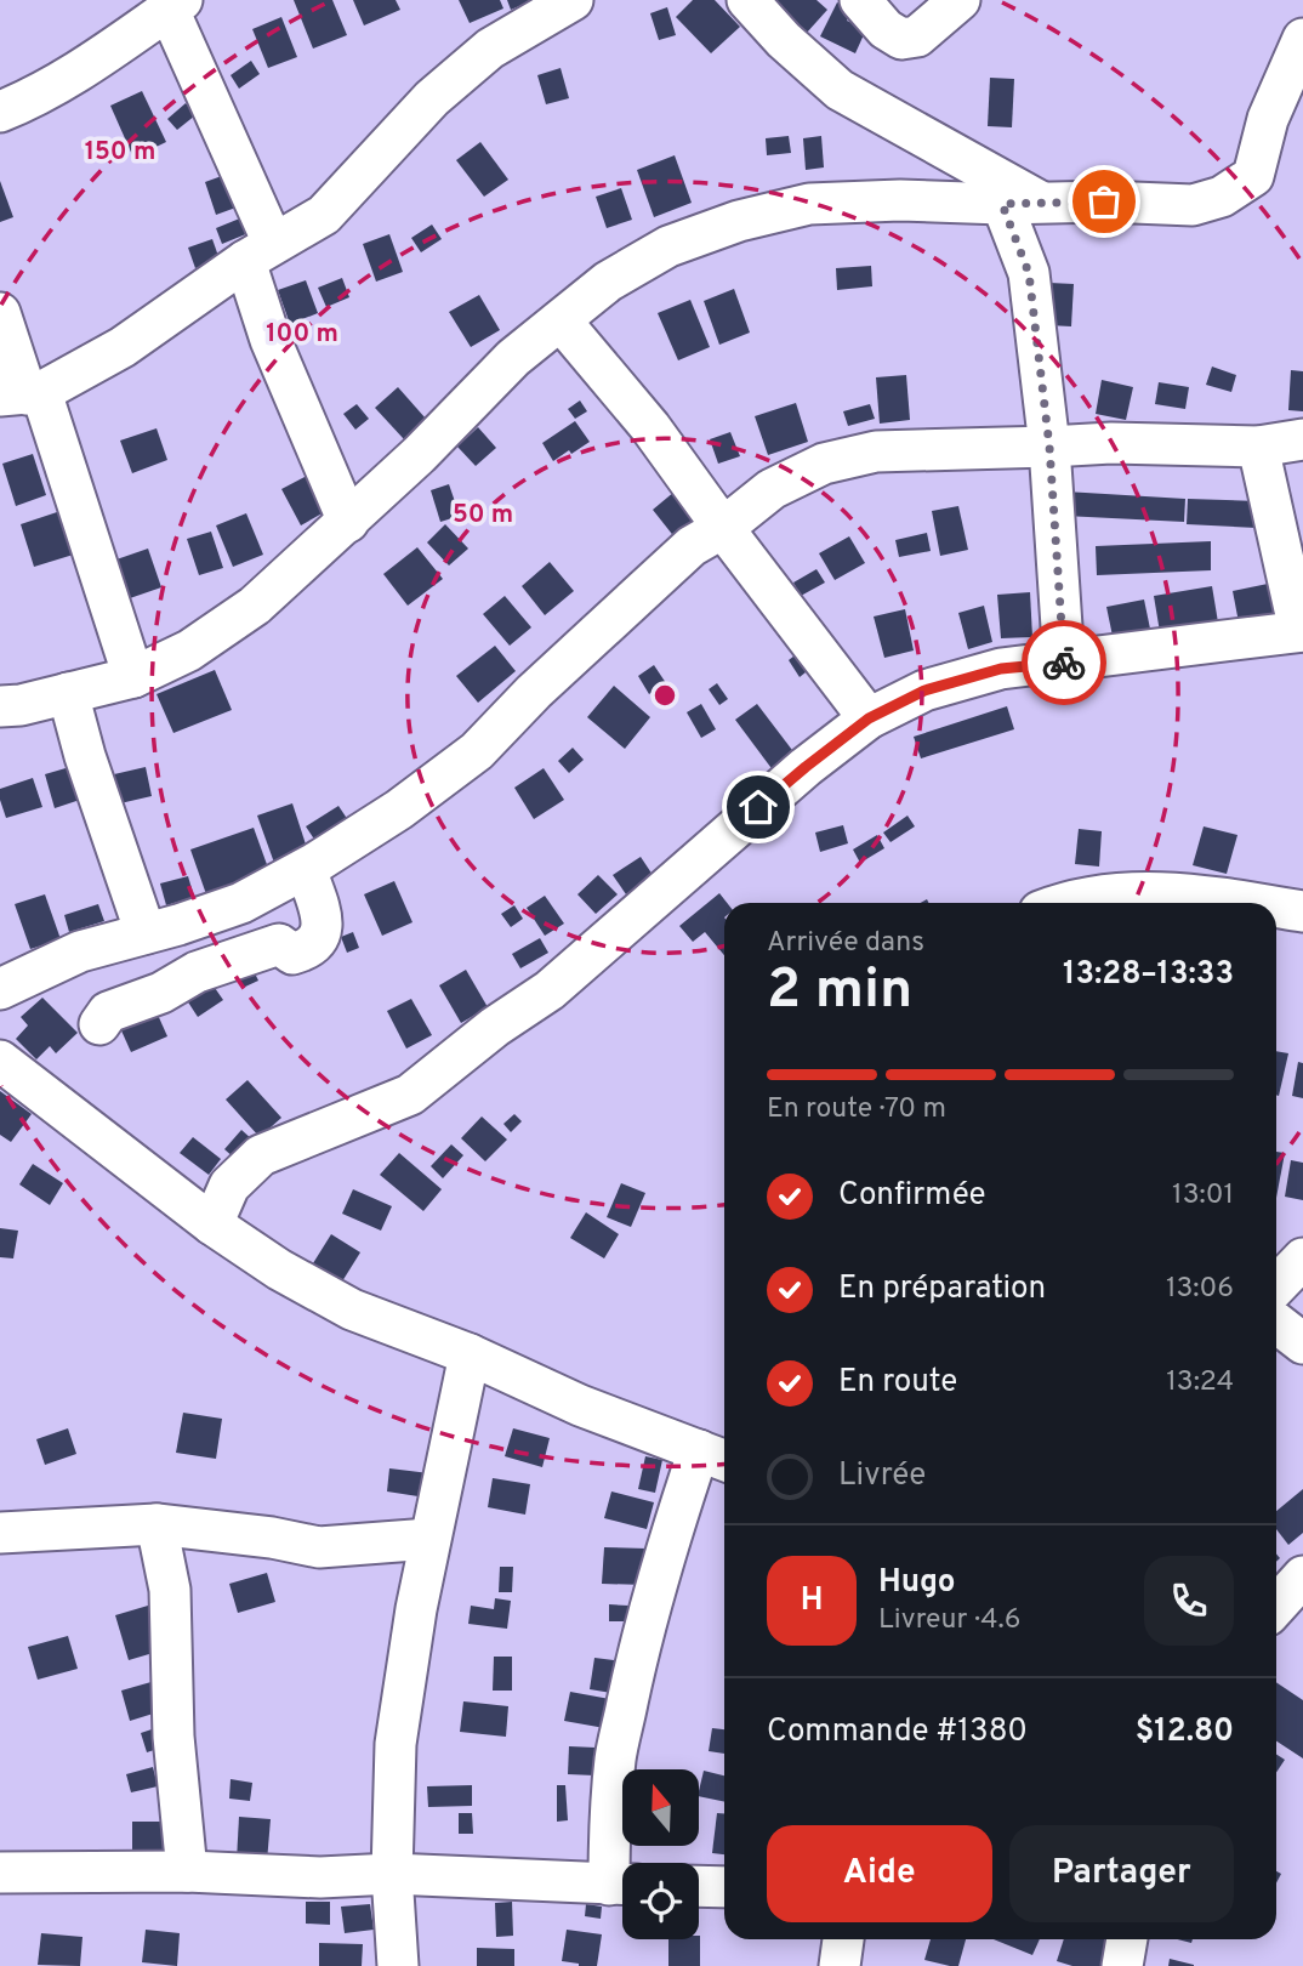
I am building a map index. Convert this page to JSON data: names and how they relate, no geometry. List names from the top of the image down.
{
  "north": "top",
  "page": {
    "heading": ["2 min", "Arrivée dans", "13:28–13:33"],
    "panel": [
      "Hugo",
      "Livreur · 4.6",
      "Commande #1380",
      "$12.80"
    ],
    "bar": "En route · 70 m",
    "list": [
      ["Confirmée", "13:01"],
      ["En préparation", "13:06"],
      ["En route", "13:24"],
      "Livrée"
    ],
    "round": "H",
    "buttons": ["Aide", "Partager"]
  },
  "rings": ["150 m", "100 m", "50 m"]
}
